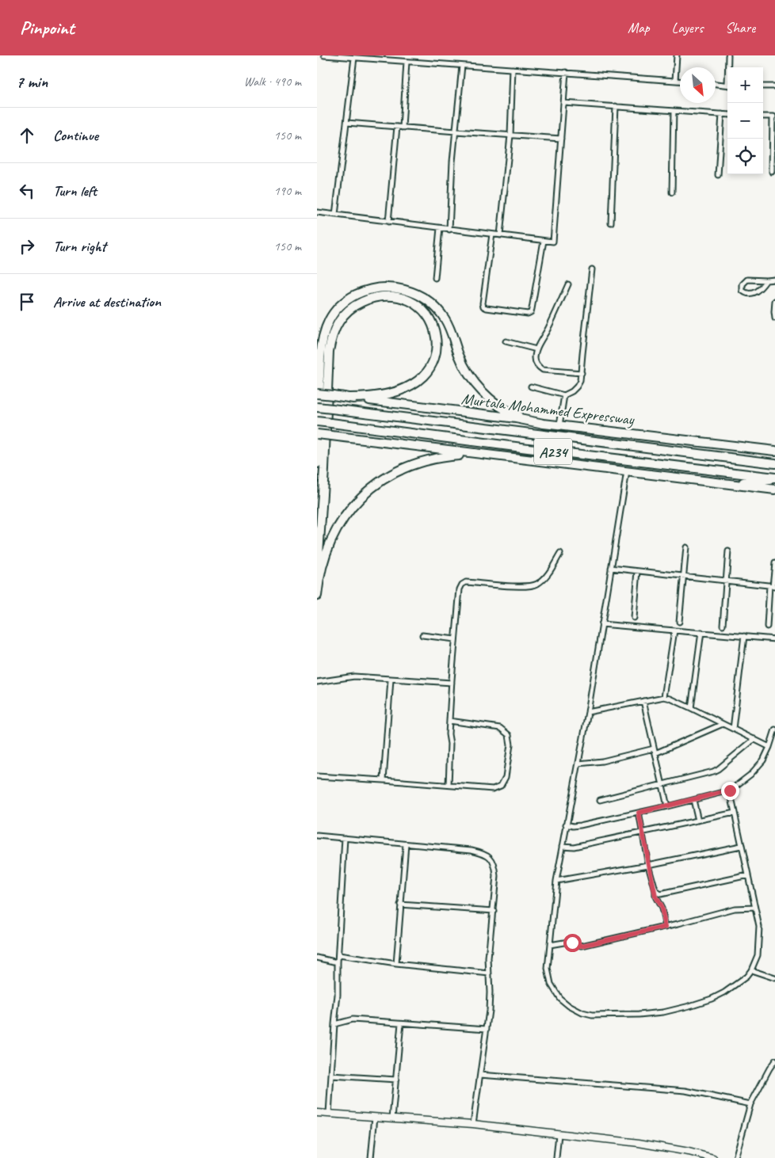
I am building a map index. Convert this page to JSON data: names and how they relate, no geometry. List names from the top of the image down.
{
  "streets": {
    "highway": ["Murtala Mohammed Expressway", "A234"]
  },
  "north": "bottom right",
  "page": {
    "header": "Pinpoint",
    "nav": ["Map", "Layers", "Share"],
    "heading": ["7 min", "Walk · 490 m"],
    "map_buttons": ["+", "−"],
    "list": [
      ["Continue", "150 m"],
      ["Turn left", "190 m"],
      ["Turn right", "150 m"],
      "Arrive at destination"
    ]
  }
}
